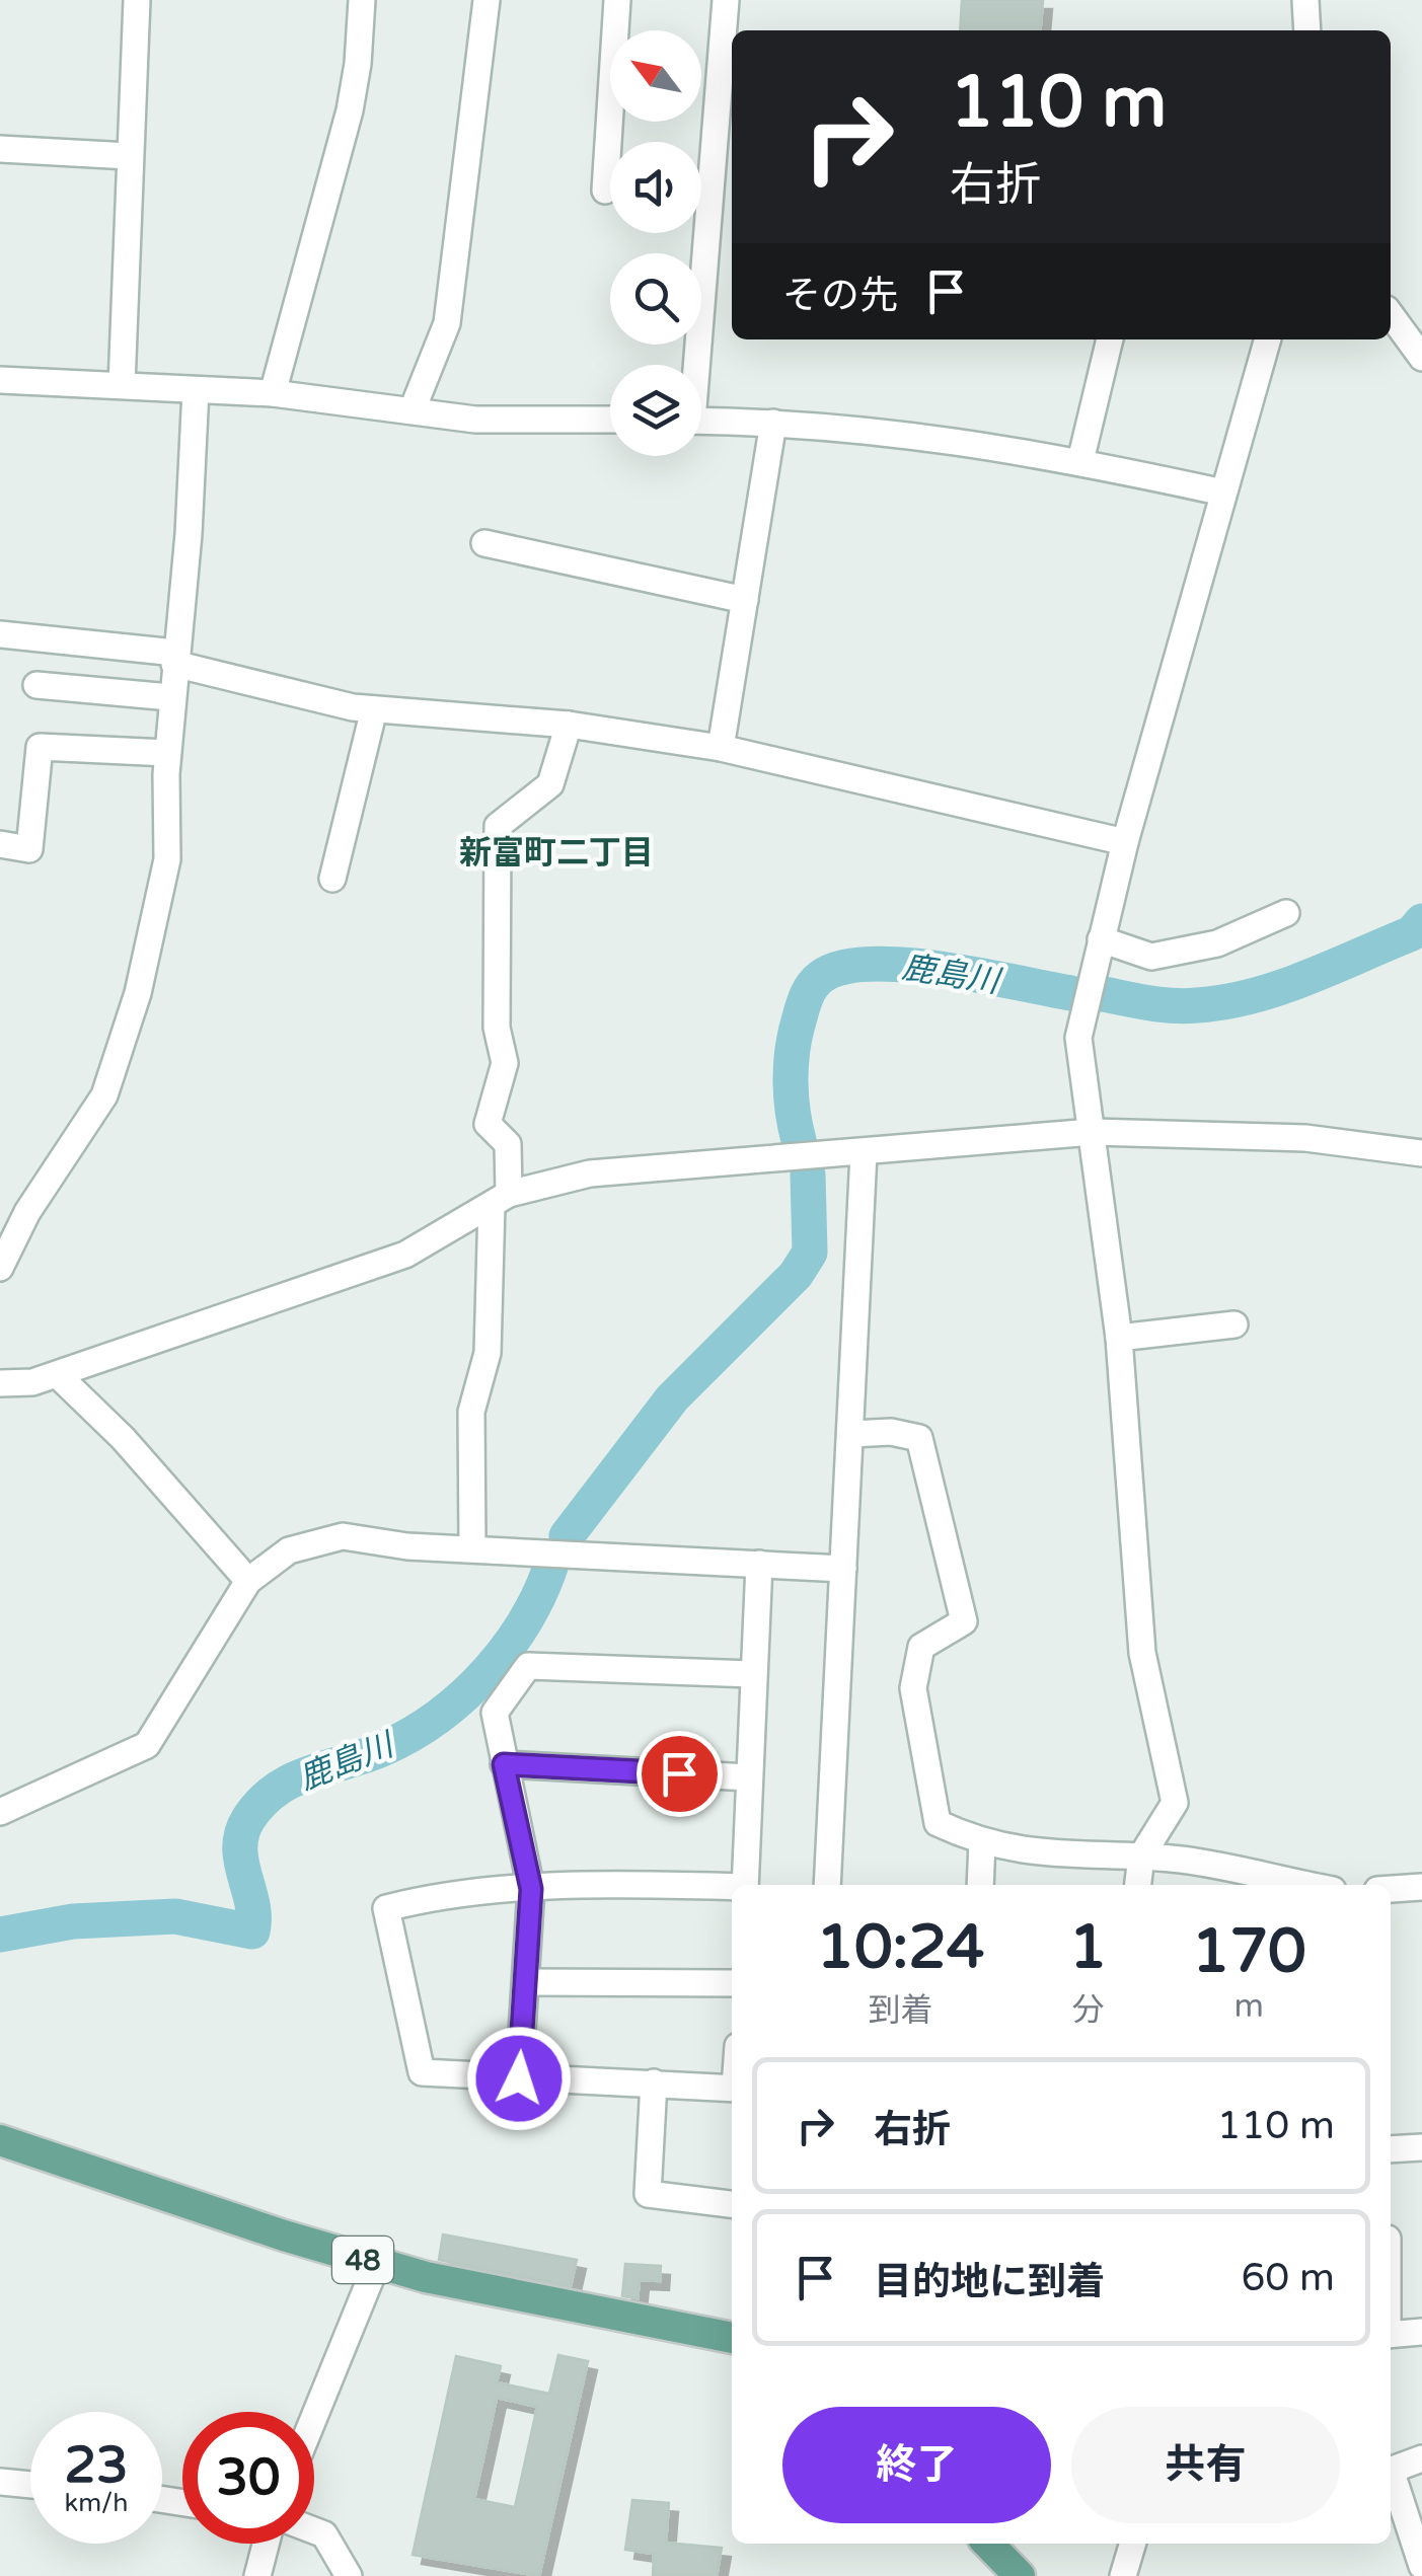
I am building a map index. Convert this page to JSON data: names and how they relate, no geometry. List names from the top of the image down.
{
  "streets": {
    "main road": ["48"]
  },
  "districts": ["新富町二丁目"],
  "water": ["鹿島川"],
  "north": "top left",
  "page": {
    "turn": ["110 m", "右折"],
    "then": "その先",
    "eta": [
      "10:24",
      "到着",
      "1",
      "分",
      "170",
      "m"
    ],
    "list": [
      {
        "name": "右折",
        "value": "110 m"
      },
      {
        "name": "目的地に到着",
        "value": "60 m"
      }
    ],
    "buttons": ["終了", "共有"],
    "speed": "23 km/h",
    "limit": "30"
  }
}
